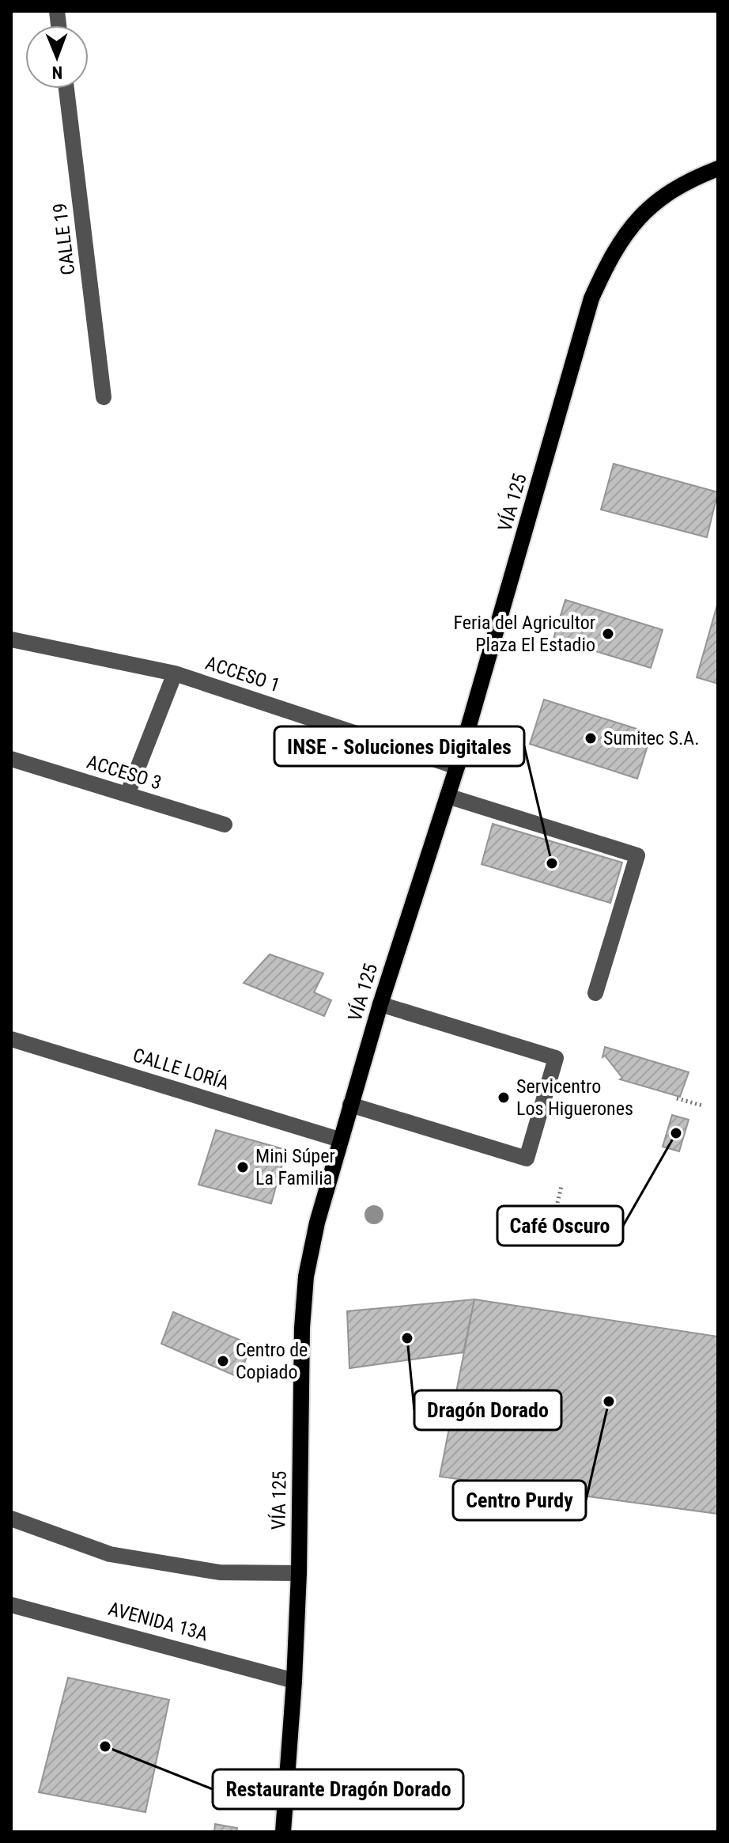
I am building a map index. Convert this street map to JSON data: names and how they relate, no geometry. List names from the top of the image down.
{
  "streets": {
    "main road": ["VÍA 125"],
    "street": [
      "CALLE 19",
      "ACCESO 1",
      "ACCESO 3",
      "CALLE LORÍA",
      "AVENIDA 13A"
    ]
  },
  "crossings": [
    ["VÍA 125", "ACCESO 1"],
    ["VÍA 125", "CALLE LORÍA"],
    ["VÍA 125", "AVENIDA 13A"]
  ],
  "places": [
    "Feria del Agricultor Plaza El Estadio",
    "Sumitec S.A.",
    "INSE - Soluciones Digitales",
    "Servicentro Los Higuerones",
    "Café Oscuro",
    "Mini Súper La Familia",
    "Dragón Dorado",
    "Centro de Copiado",
    "Centro Purdy",
    "Restaurante Dragón Dorado"
  ],
  "north": "bottom"
}
